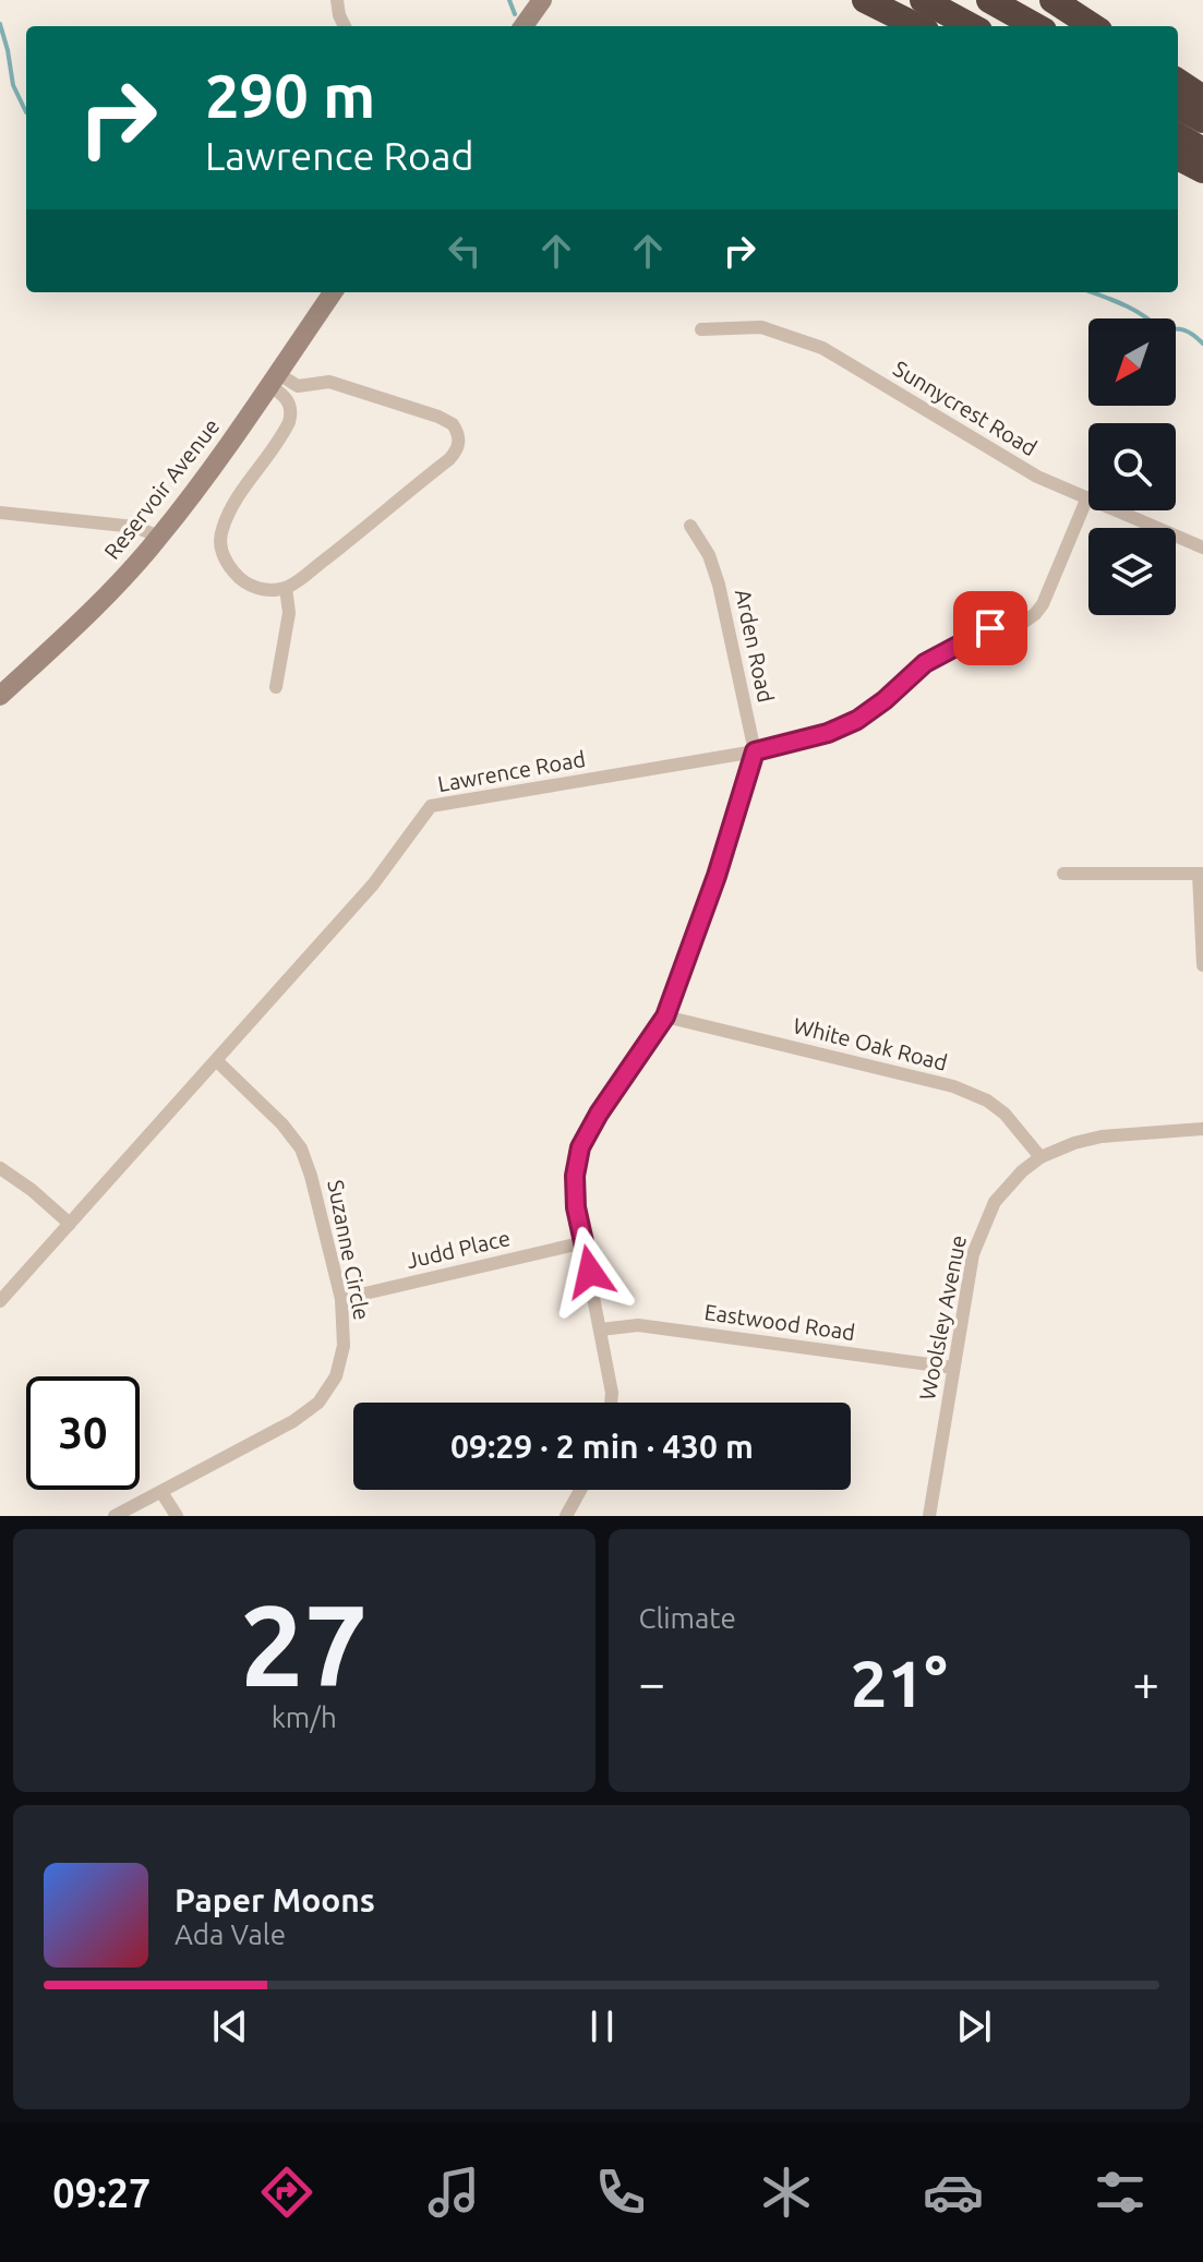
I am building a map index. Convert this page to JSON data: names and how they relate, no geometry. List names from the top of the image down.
{
  "streets": {
    "main road": ["Reservoir Avenue"],
    "street": [
      "Sunnycrest Road",
      "Arden Road",
      "Lawrence Road",
      "White Oak Road",
      "Judd Place",
      "Suzanne Circle",
      "Woolsley Avenue",
      "Eastwood Road"
    ]
  },
  "crossings": [
    ["Sunnycrest Road", "Lawrence Road"],
    ["Arden Road", "Lawrence Road"],
    ["Arden Road", "White Oak Road"],
    ["Arden Road", "Judd Place"],
    ["Arden Road", "Eastwood Road"],
    ["Lawrence Road", "Suzanne Circle"],
    ["White Oak Road", "Woolsley Avenue"],
    ["Judd Place", "Suzanne Circle"],
    ["Woolsley Avenue", "Eastwood Road"]
  ],
  "north": "bottom left",
  "page": {
    "turn": ["290 m", "Lawrence Road"],
    "limit": "30",
    "trip": "09:29 · 2 min · 430 m",
    "tile": [
      ["27", "km/h"],
      "Climate"
    ],
    "heat": ["−", "21°", "+"],
    "song": ["Paper Moons", "Ada Vale"],
    "tabs": "09:27"
  }
}
